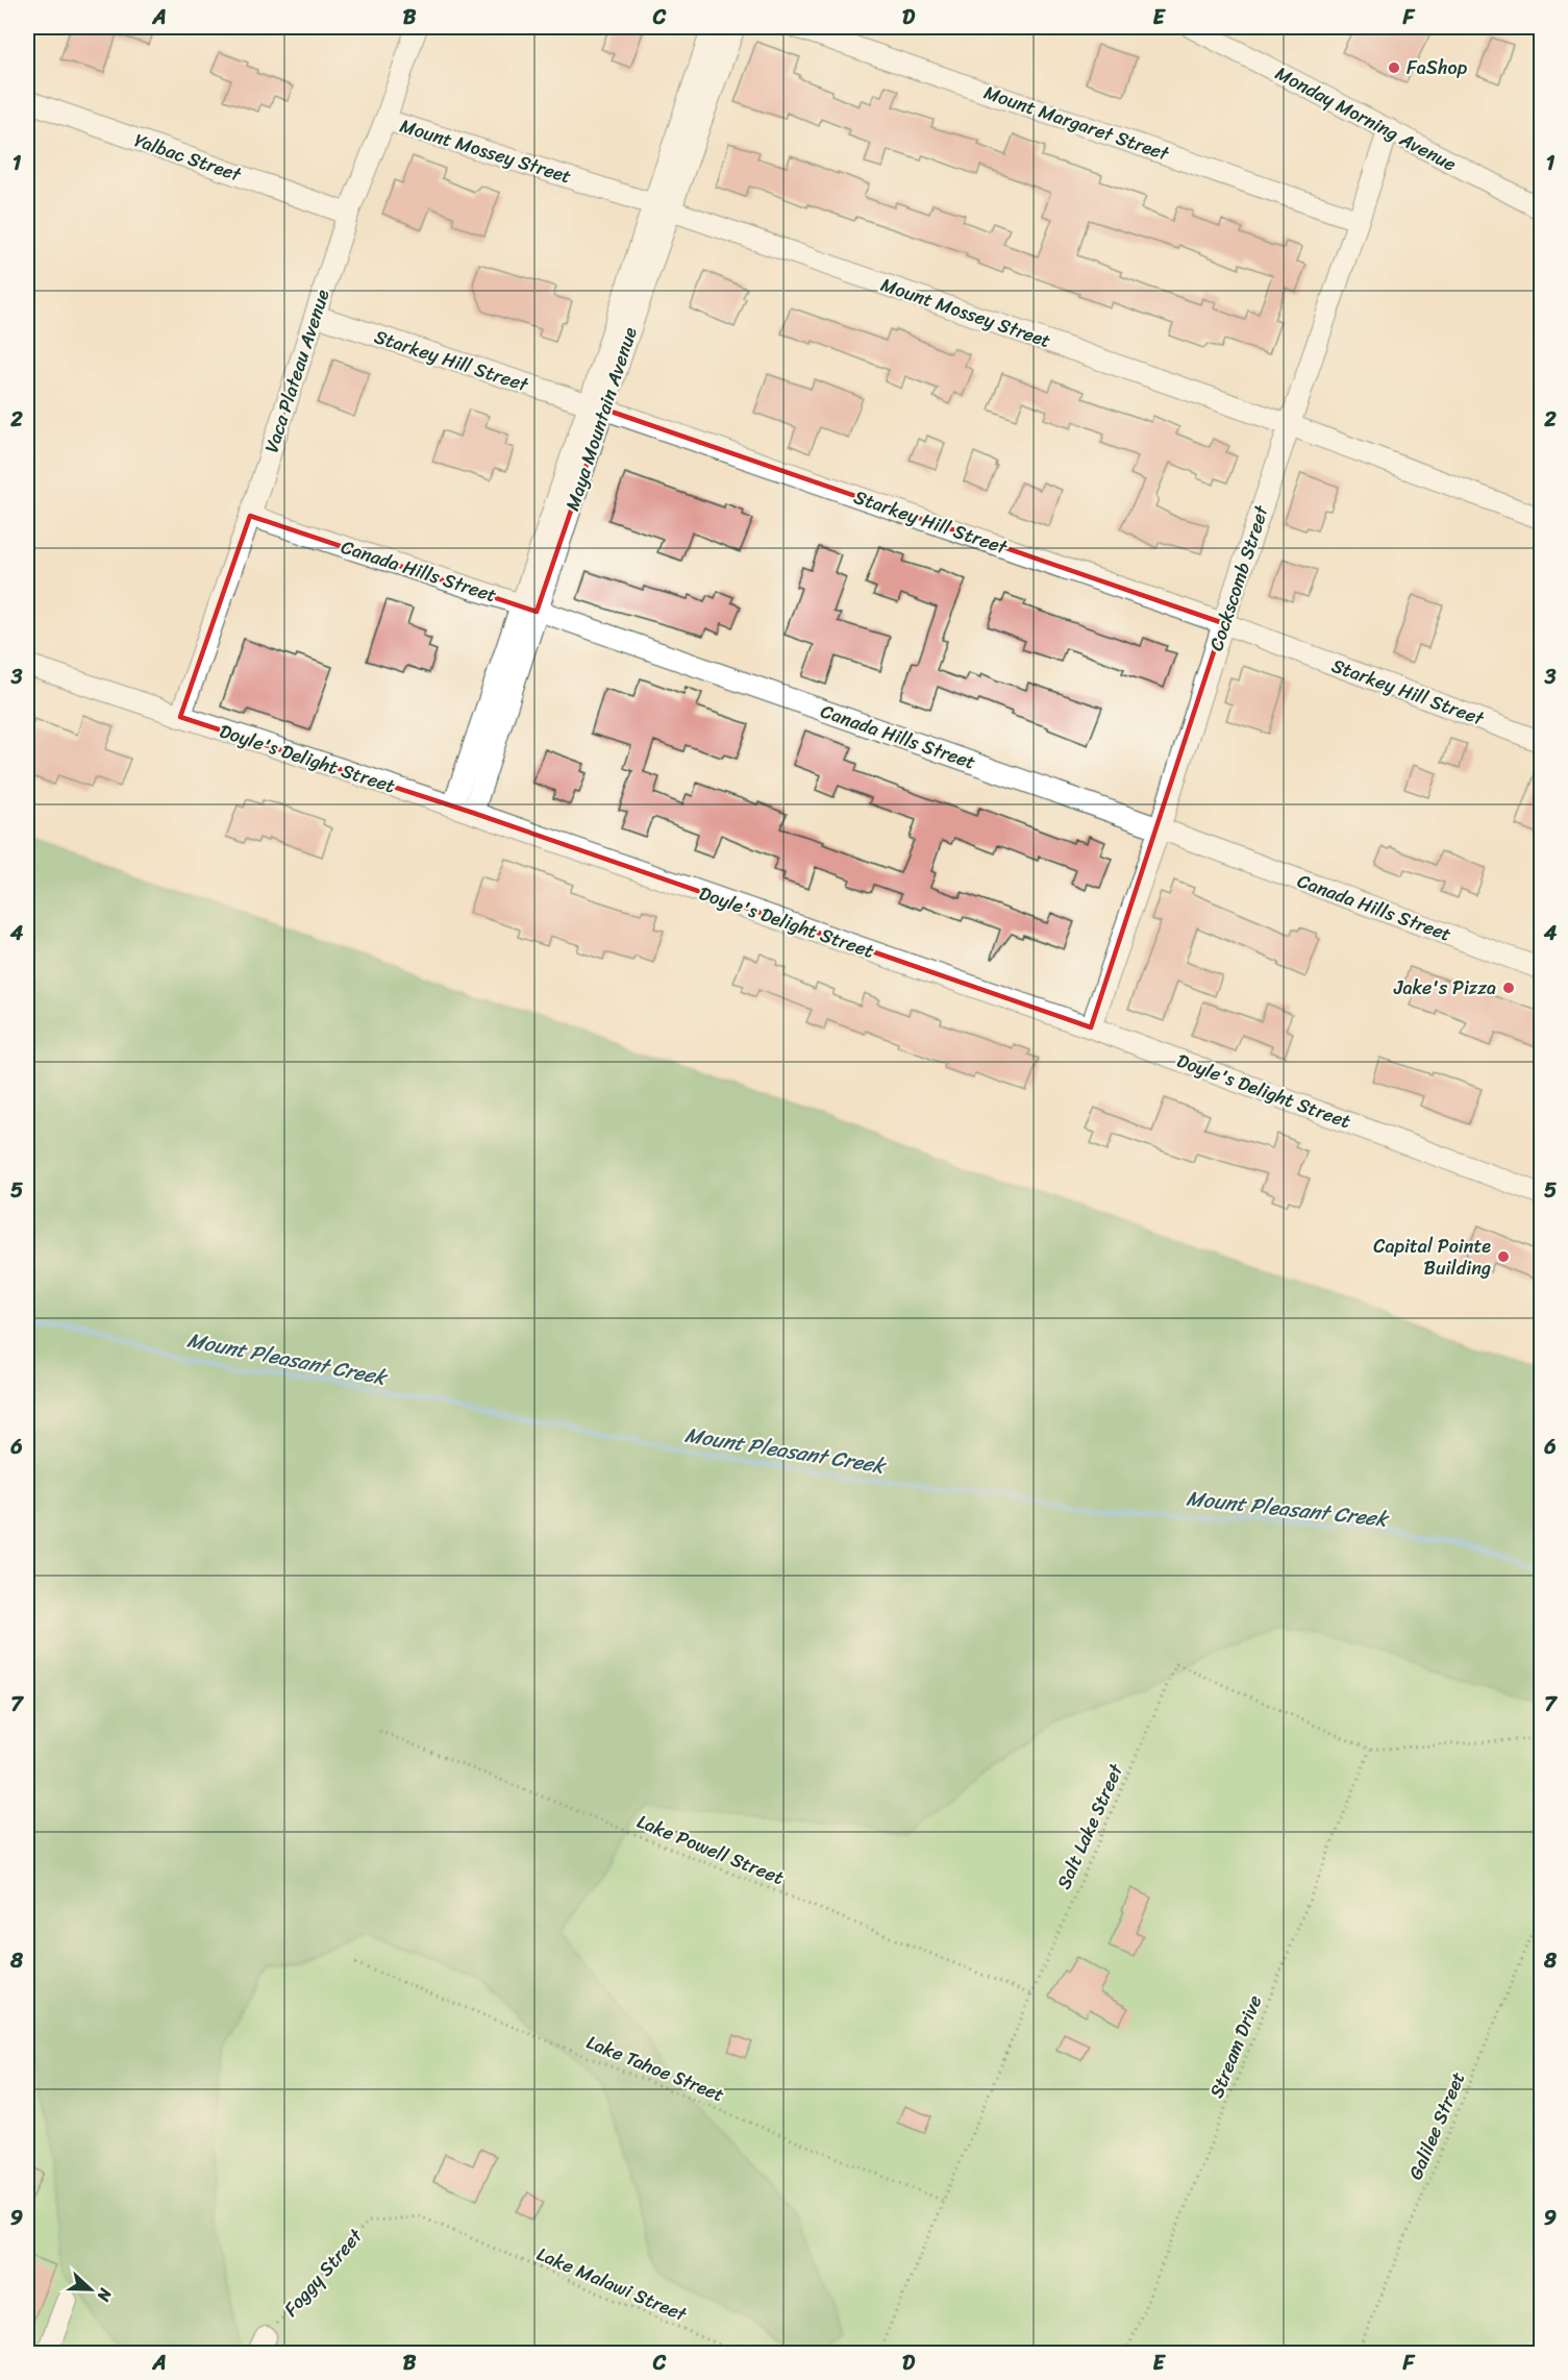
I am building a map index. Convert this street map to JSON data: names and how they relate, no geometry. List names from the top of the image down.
{
  "streets": {
    "street": [
      "Monday Morning Avenue",
      "Mount Margaret Street",
      "Mount Mossey Street",
      "Yalbac Street",
      "Starkey Hill Street",
      "Vaca Plateau Avenue",
      "Maya Mountain Avenue",
      "Canada Hills Street",
      "Cockscomb Street",
      "Doyle's Delight Street"
    ],
    "path": [
      "Salt Lake Street",
      "Lake Powell Street",
      "Stream Drive",
      "Lake Tahoe Street",
      "Galilee Street",
      "Foggy Street",
      "Lake Malawi Street"
    ]
  },
  "crossings": [
    ["Monday Morning Avenue", "Cockscomb Street"],
    ["Mount Margaret Street", "Cockscomb Street"],
    ["Mount Mossey Street", "Vaca Plateau Avenue"],
    ["Mount Mossey Street", "Maya Mountain Avenue"],
    ["Mount Mossey Street", "Cockscomb Street"],
    ["Yalbac Street", "Vaca Plateau Avenue"],
    ["Starkey Hill Street", "Vaca Plateau Avenue"],
    ["Starkey Hill Street", "Maya Mountain Avenue"],
    ["Starkey Hill Street", "Cockscomb Street"],
    ["Vaca Plateau Avenue", "Canada Hills Street"],
    ["Vaca Plateau Avenue", "Doyle's Delight Street"],
    ["Maya Mountain Avenue", "Canada Hills Street"],
    ["Maya Mountain Avenue", "Doyle's Delight Street"],
    ["Canada Hills Street", "Cockscomb Street"],
    ["Cockscomb Street", "Doyle's Delight Street"],
    ["Salt Lake Street", "Lake Powell Street"],
    ["Salt Lake Street", "Stream Drive"],
    ["Salt Lake Street", "Lake Tahoe Street"],
    ["Foggy Street", "Lake Malawi Street"]
  ],
  "water": ["Mount Pleasant Creek"],
  "places": ["FaShop", "Jake's Pizza", "Capital Pointe Building"],
  "north": "right",
  "grid": {
    "columns": [
      "A",
      "B",
      "C",
      "D",
      "E",
      "F"
    ],
    "rows": [
      "1",
      "2",
      "3",
      "4",
      "5",
      "6",
      "7",
      "8",
      "9"
    ]
  }
}
